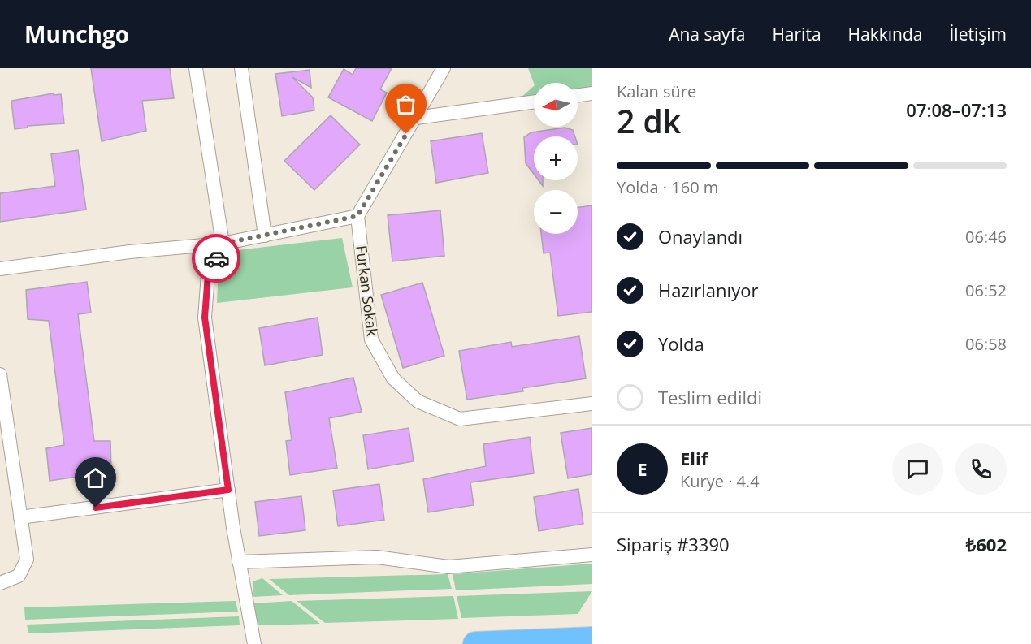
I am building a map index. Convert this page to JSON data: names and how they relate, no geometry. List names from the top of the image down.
{
  "streets": {
    "street": ["Furkan Sokak"]
  },
  "north": "left",
  "page": {
    "header": "Munchgo",
    "nav": [
      "Ana sayfa",
      "Harita",
      "Hakkında",
      "İletişim"
    ],
    "heading": ["2 dk", "Kalan süre", "07:08–07:13"],
    "panel": [
      "Elif",
      "Kurye · 4.4",
      "Sipariş #3390",
      "₺602"
    ],
    "map_buttons": ["+", "−"],
    "bar": "Yolda · 160 m",
    "list": [
      ["Onaylandı", "06:46"],
      ["Hazırlanıyor", "06:52"],
      ["Yolda", "06:58"],
      "Teslim edildi"
    ],
    "round": "E"
  }
}
